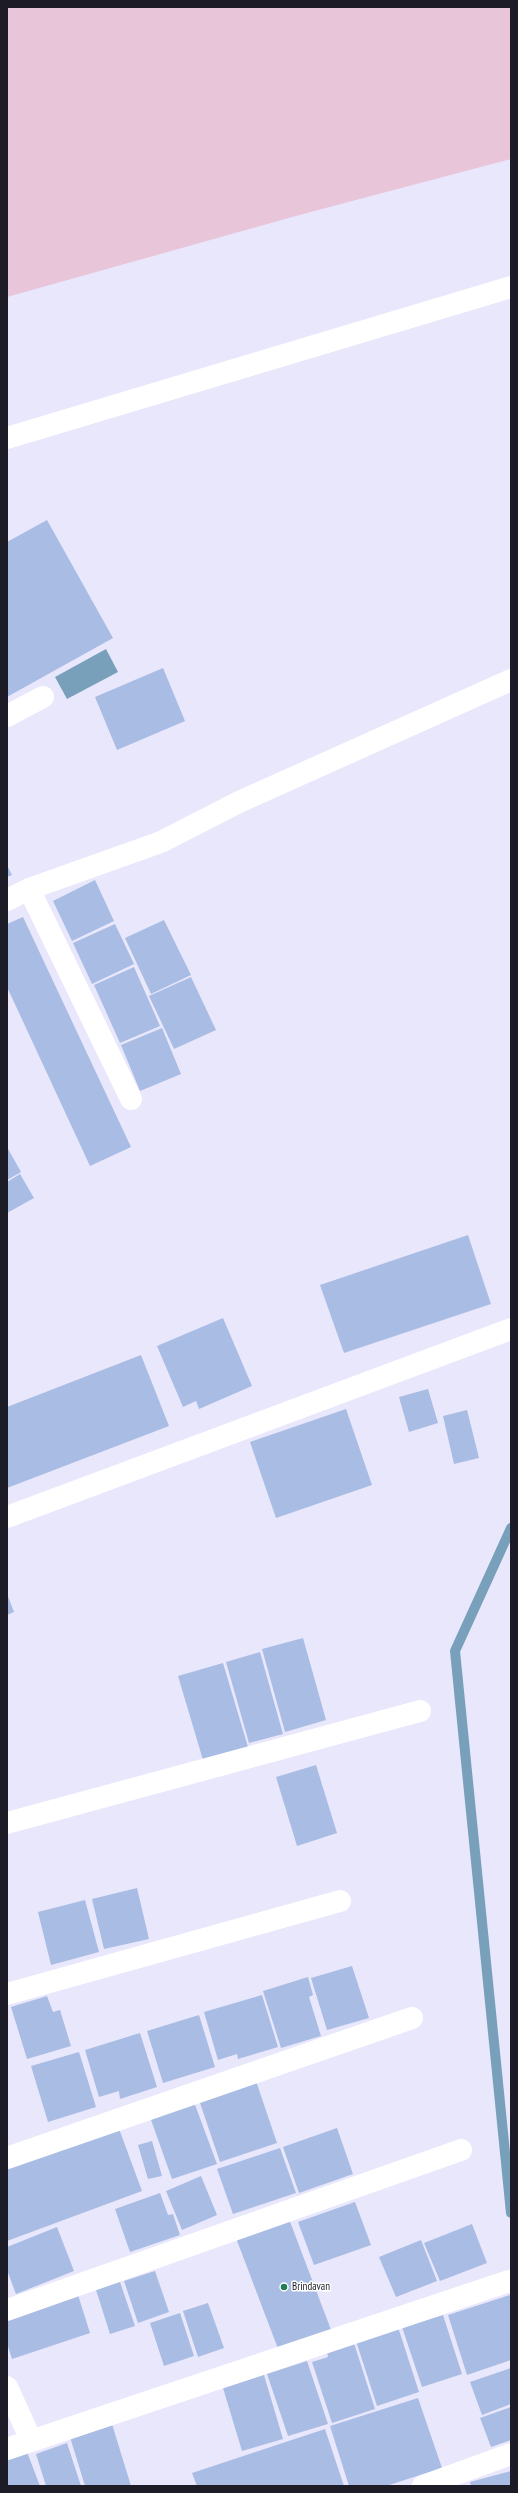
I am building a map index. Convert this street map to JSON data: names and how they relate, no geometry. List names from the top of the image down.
{
  "places": ["Brindavan"]
}
